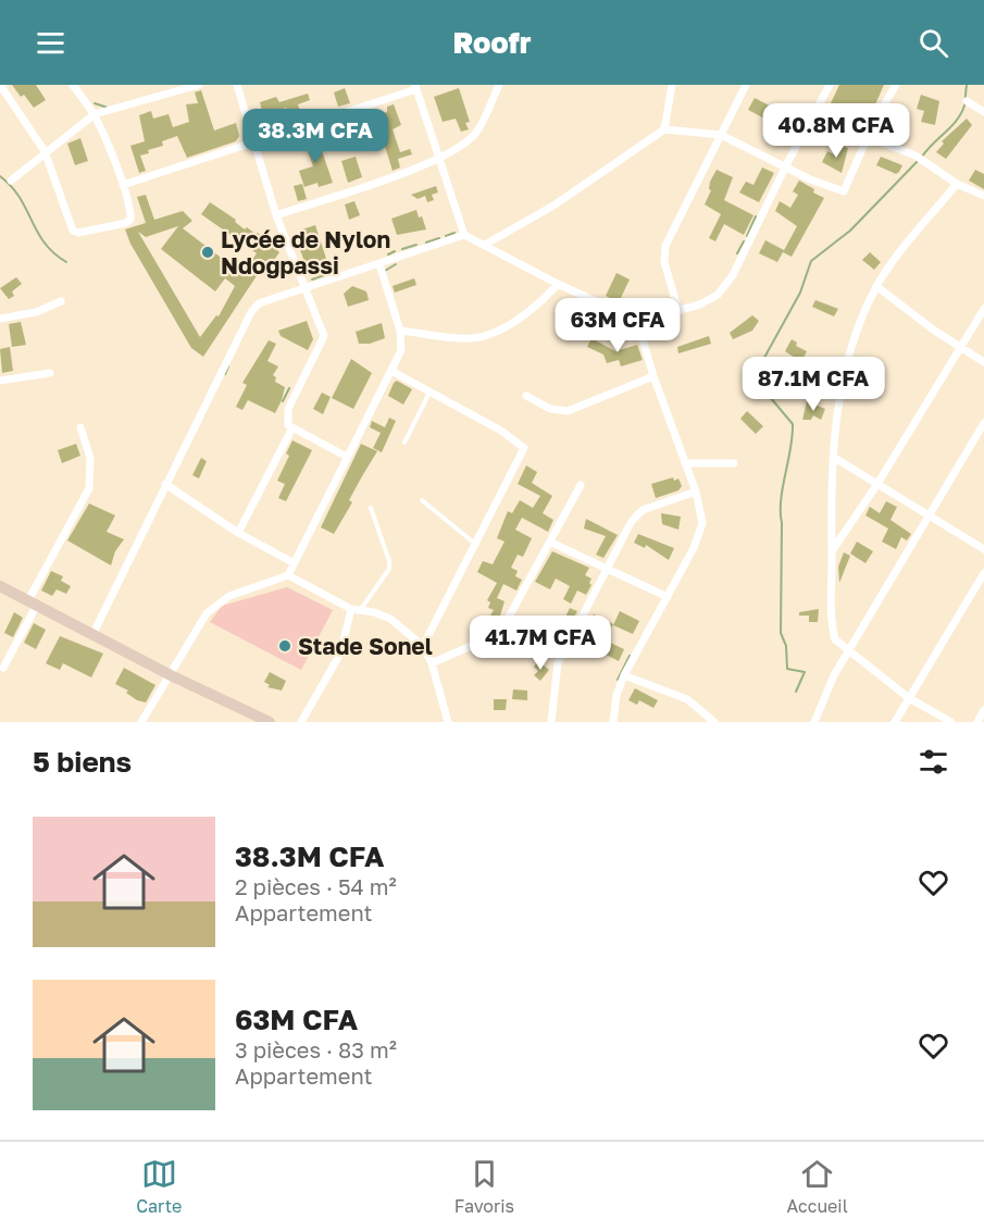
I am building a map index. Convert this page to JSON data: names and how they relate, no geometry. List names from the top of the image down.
{
  "places": ["Lycée de Nylon Ndogpassi", "Stade Sonel"],
  "page": {
    "header": "Roofr",
    "price": [
      "40.8M CFA",
      "38.3M CFA",
      "63M CFA",
      "87.1M CFA",
      "41.7M CFA"
    ],
    "heading": "5 biens",
    "list": [
      {
        "name": "38.3M CFA",
        "note": "2 pièces · 54 m² · Appartement"
      },
      {
        "name": "63M CFA",
        "note": "3 pièces · 83 m² · Appartement"
      }
    ],
    "tabs": ["Carte", "Favoris", "Accueil"]
  }
}
